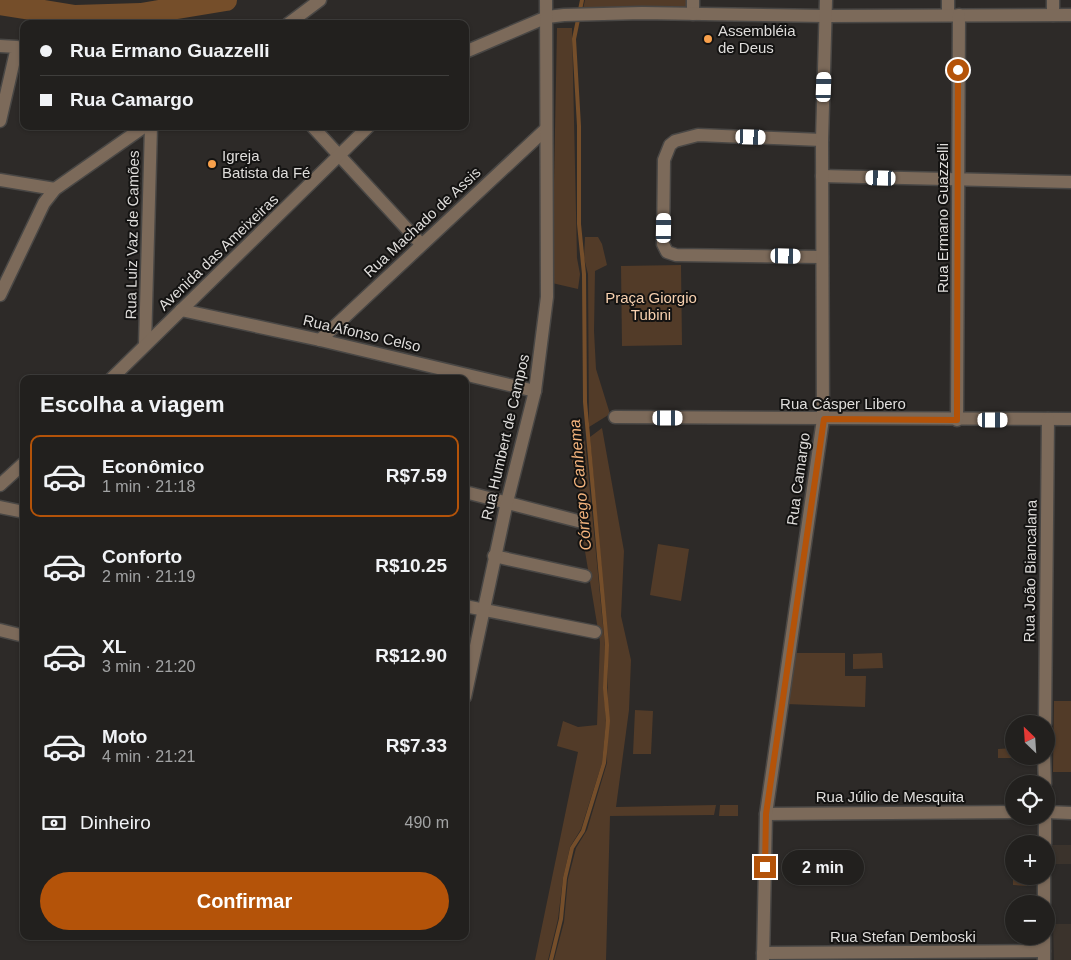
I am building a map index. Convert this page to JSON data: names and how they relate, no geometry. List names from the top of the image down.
{
  "streets": {
    "street": [
      "Rua Ermano Guazzelli",
      "Rua Machado de Assis",
      "Rua Luiz Vaz de Camões",
      "Avenida das Ameixeiras",
      "Rua Afonso Celso",
      "Rua Cásper Libero",
      "Rua Humbert de Campos",
      "Rua Camargo",
      "Rua João Biancalana",
      "Rua Júlio de Mesquita",
      "Rua Stefan Demboski"
    ]
  },
  "crossings": [
    ["Rua Ermano Guazzelli", "Rua Cásper Libero"],
    ["Rua Machado de Assis", "Rua Afonso Celso"],
    ["Rua Machado de Assis", "Rua Humbert de Campos"],
    ["Rua Luiz Vaz de Camões", "Avenida das Ameixeiras"],
    ["Avenida das Ameixeiras", "Rua Afonso Celso"],
    ["Rua Afonso Celso", "Rua Humbert de Campos"],
    ["Rua Cásper Libero", "Rua Camargo"],
    ["Rua Cásper Libero", "Rua João Biancalana"],
    ["Rua Camargo", "Rua Júlio de Mesquita"],
    ["Rua Camargo", "Rua Stefan Demboski"]
  ],
  "water": ["Córrego Canhema"],
  "parks": ["Praça Giorgio Tubini"],
  "places": ["Assembléia de Deus", "Igreja Batista da Fé"],
  "north": "top left",
  "page": {
    "banner": ["Rua Ermano Guazzelli", "Rua Camargo"],
    "heading": "Escolha a viagem",
    "list": [
      {
        "name": "Econômico",
        "note": "1 min · 21:18",
        "value": "R$7.59"
      },
      {
        "name": "Conforto",
        "note": "2 min · 21:19",
        "value": "R$10.25"
      },
      {
        "name": "XL",
        "note": "3 min · 21:20",
        "value": "R$12.90"
      },
      {
        "name": "Moto",
        "note": "4 min · 21:21",
        "value": "R$7.33"
      }
    ],
    "map_buttons": ["+", "−"],
    "pay": ["Dinheiro", "490 m"],
    "bubble": "2 min",
    "buttons": "Confirmar"
  }
}
